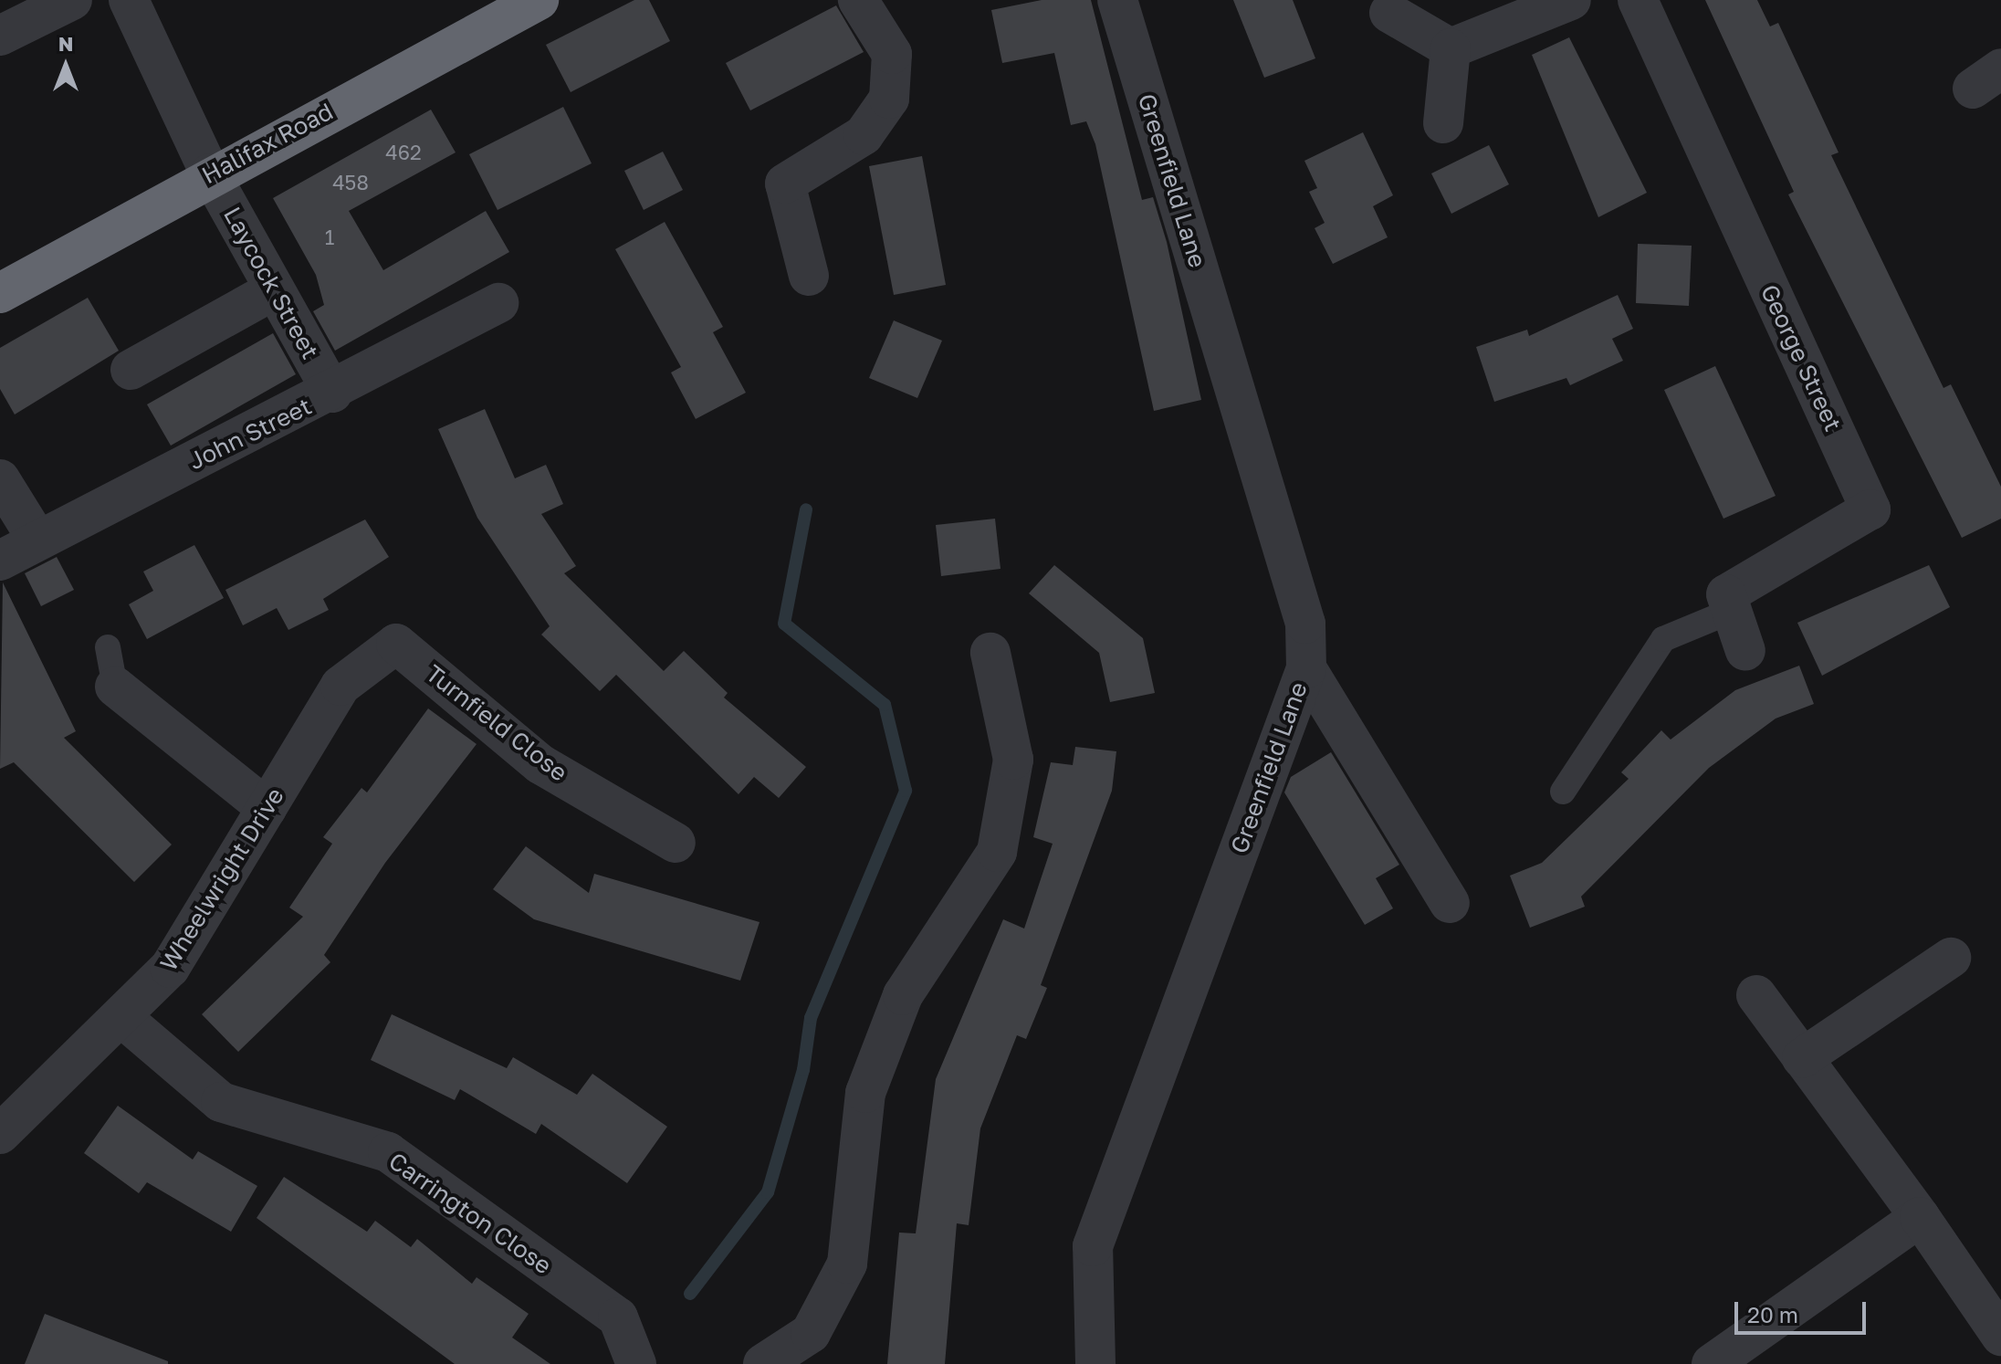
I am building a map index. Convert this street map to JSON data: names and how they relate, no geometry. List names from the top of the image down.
{
  "streets": {
    "highway": ["Halifax Road"],
    "street": [
      "Greenfield Lane",
      "Laycock Street",
      "George Street",
      "John Street",
      "Turnfield Close",
      "Wheelwright Drive",
      "Carrington Close"
    ]
  },
  "crossings": [
    ["Halifax Road", "Laycock Street"],
    ["Laycock Street", "John Street"],
    ["Turnfield Close", "Wheelwright Drive"],
    ["Wheelwright Drive", "Carrington Close"]
  ],
  "house_numbers": ["462", "458", "1"],
  "scale_bar": "20 m",
  "north": "top"
}
